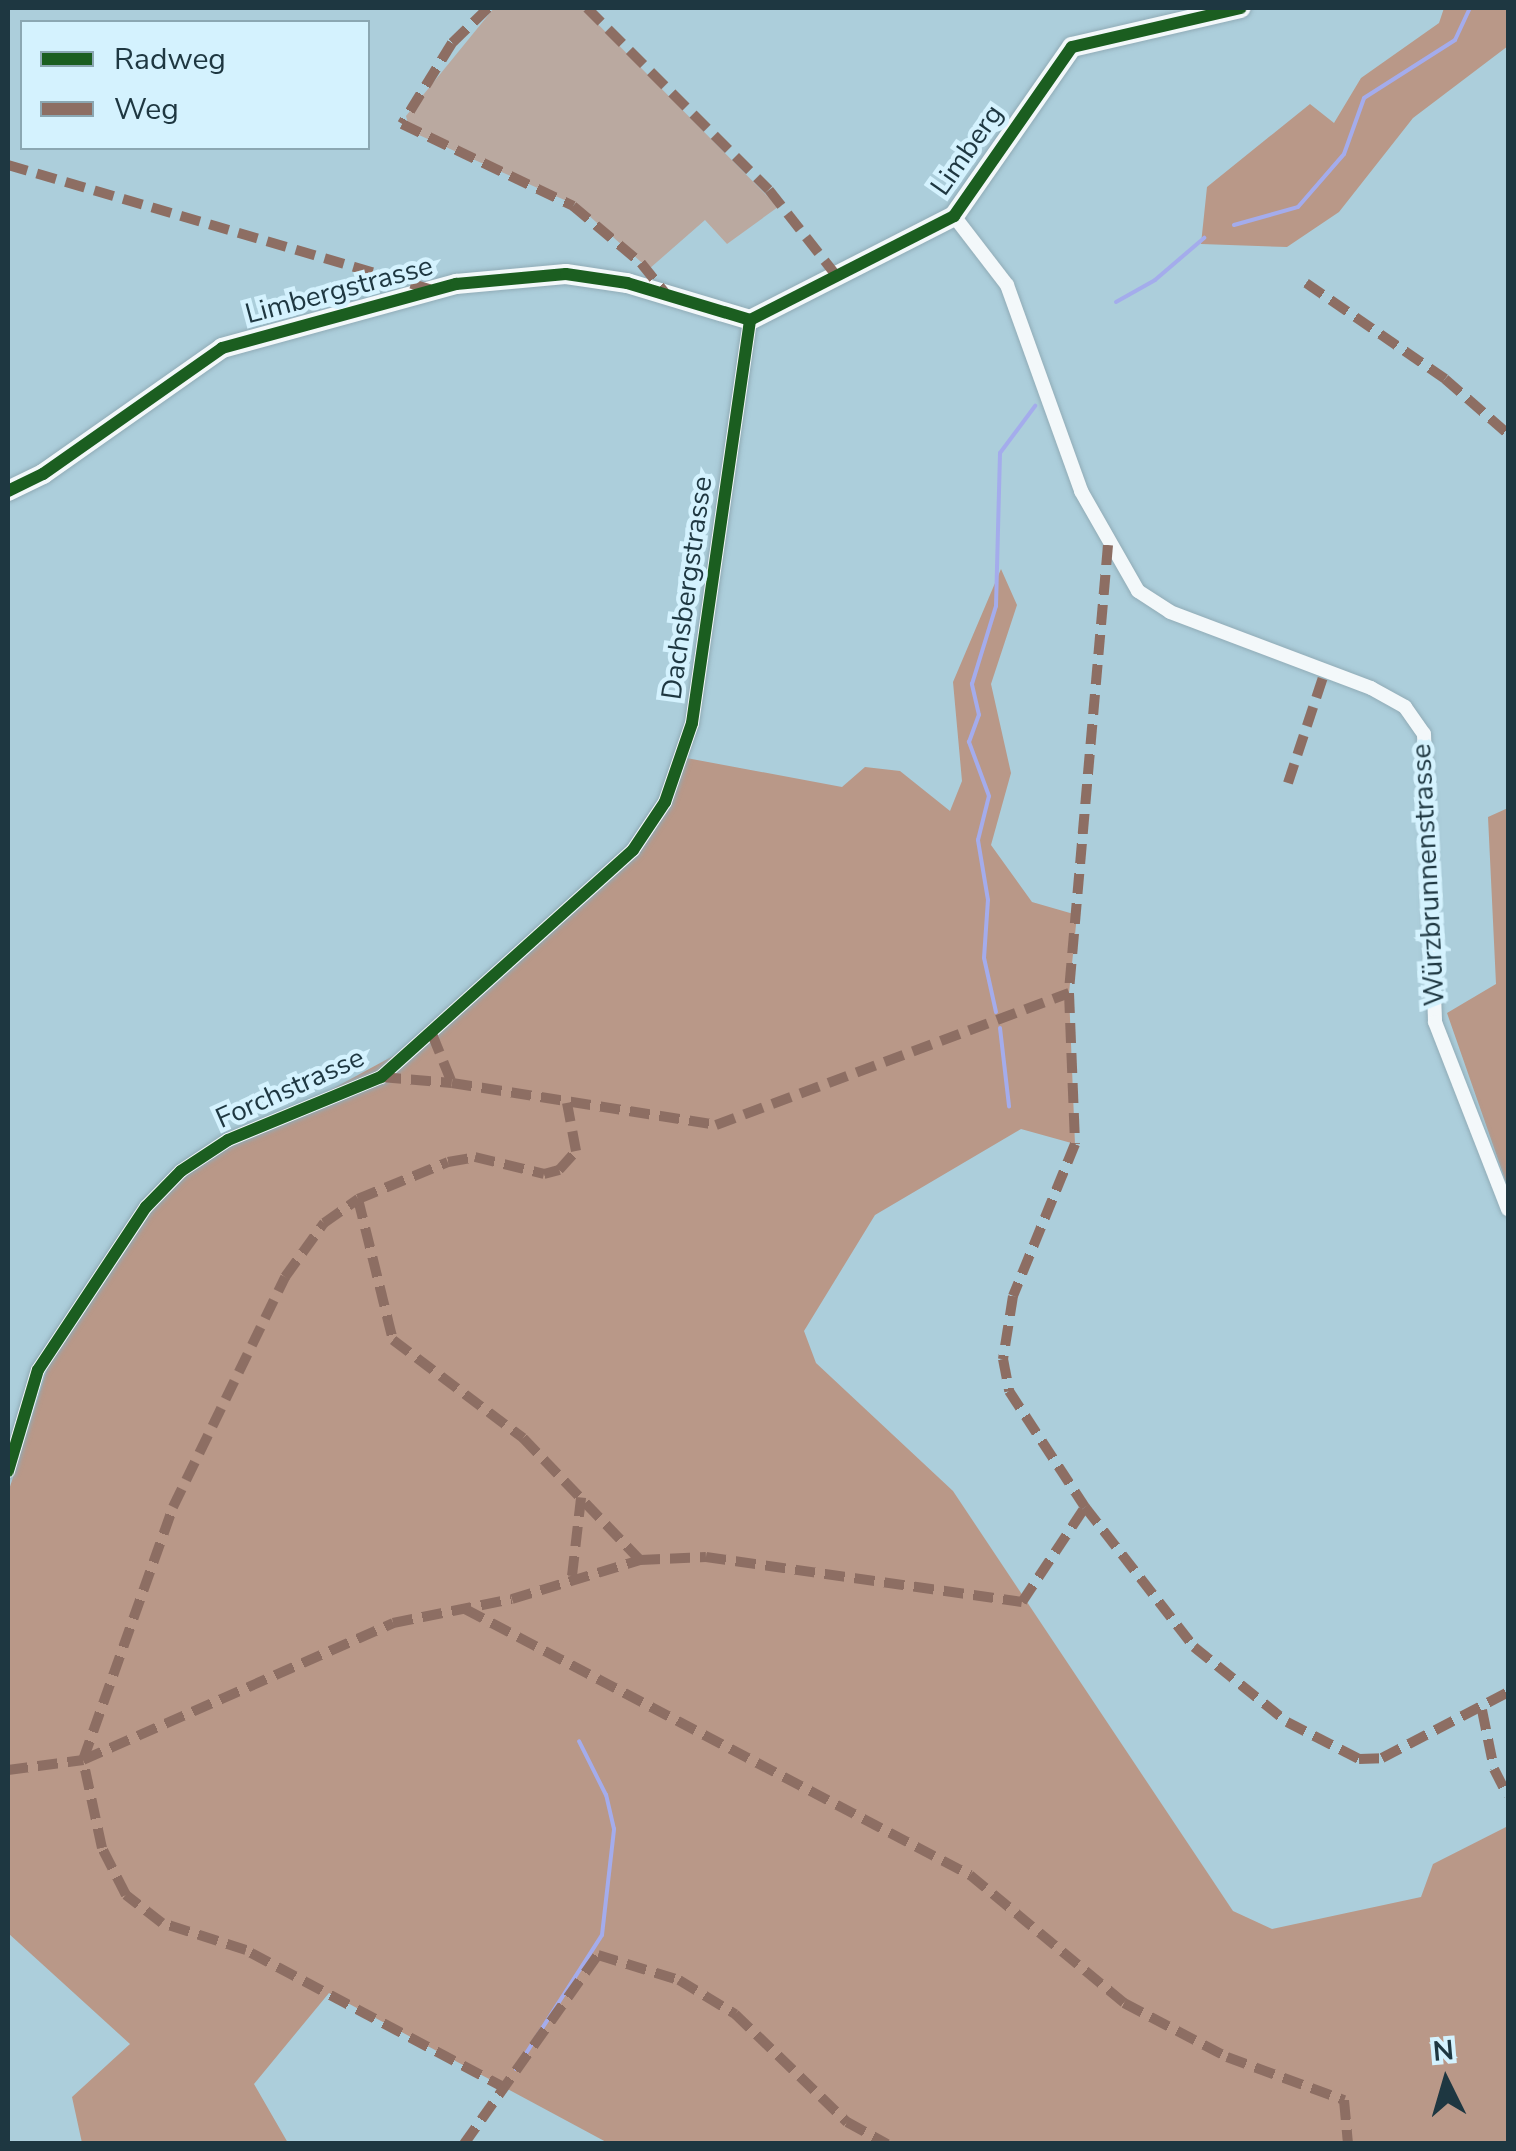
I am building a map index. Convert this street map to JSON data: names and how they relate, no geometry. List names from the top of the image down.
{
  "streets": {
    "street": [
      "Limberg",
      "Limbergstrasse",
      "Dachsbergstrasse",
      "Würzbrunnenstrasse",
      "Forchstrasse"
    ]
  },
  "crossings": [
    ["Limberg", "Limbergstrasse"],
    ["Limberg", "Dachsbergstrasse"],
    ["Limberg", "Würzbrunnenstrasse"],
    ["Limbergstrasse", "Dachsbergstrasse"],
    ["Dachsbergstrasse", "Forchstrasse"]
  ],
  "legend": ["Radweg", "Weg"],
  "north": "top"
}
